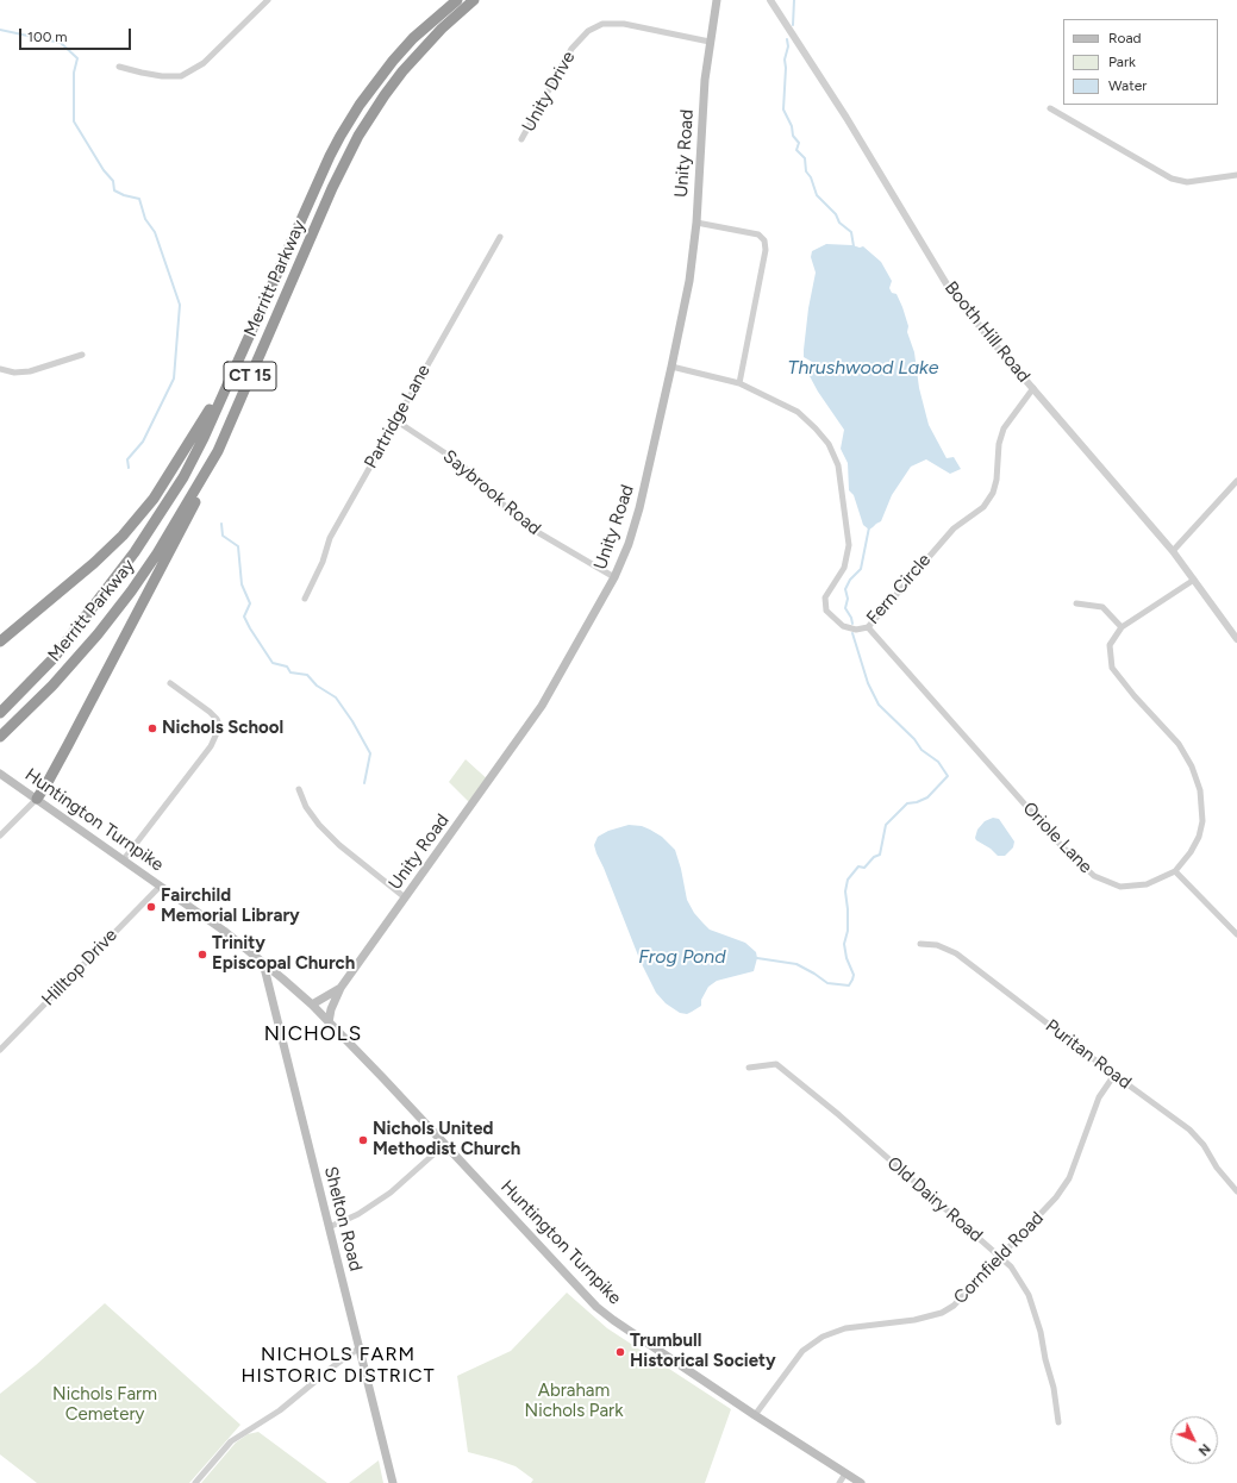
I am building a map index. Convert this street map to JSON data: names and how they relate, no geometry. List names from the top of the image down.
{
  "streets": {
    "highway": ["Merritt Parkway", "CT 15"],
    "main road": ["Unity Road", "Huntington Turnpike", "Shelton Road"],
    "street": [
      "Unity Drive",
      "Booth Hill Road",
      "Partridge Lane",
      "Saybrook Road",
      "Fern Circle",
      "Oriole Lane",
      "Hilltop Drive",
      "Puritan Road",
      "Old Dairy Road",
      "Cornfield Road"
    ]
  },
  "crossings": [
    ["Unity Drive", "Unity Road"],
    ["Unity Road", "Saybrook Road"],
    ["Unity Road", "Fern Circle"],
    ["Unity Road", "Huntington Turnpike"],
    ["Booth Hill Road", "Fern Circle"],
    ["Partridge Lane", "Saybrook Road"],
    ["Fern Circle", "Oriole Lane"],
    ["Huntington Turnpike", "Hilltop Drive"],
    ["Huntington Turnpike", "Shelton Road"],
    ["Huntington Turnpike", "Cornfield Road"],
    ["Puritan Road", "Cornfield Road"],
    ["Old Dairy Road", "Cornfield Road"]
  ],
  "districts": ["NICHOLS", "NICHOLS FARM HISTORIC DISTRICT"],
  "water": ["Thrushwood Lake", "Frog Pond"],
  "parks": ["Abraham Nichols Park", "Nichols Farm Cemetery"],
  "places": [
    "Nichols School",
    "Fairchild Memorial Library",
    "Trinity Episcopal Church",
    "Nichols United Methodist Church",
    "Trumbull Historical Society"
  ],
  "legend": ["Road", "Park", "Water"],
  "scale_bar": "100 m",
  "north": "bottom right"
}
